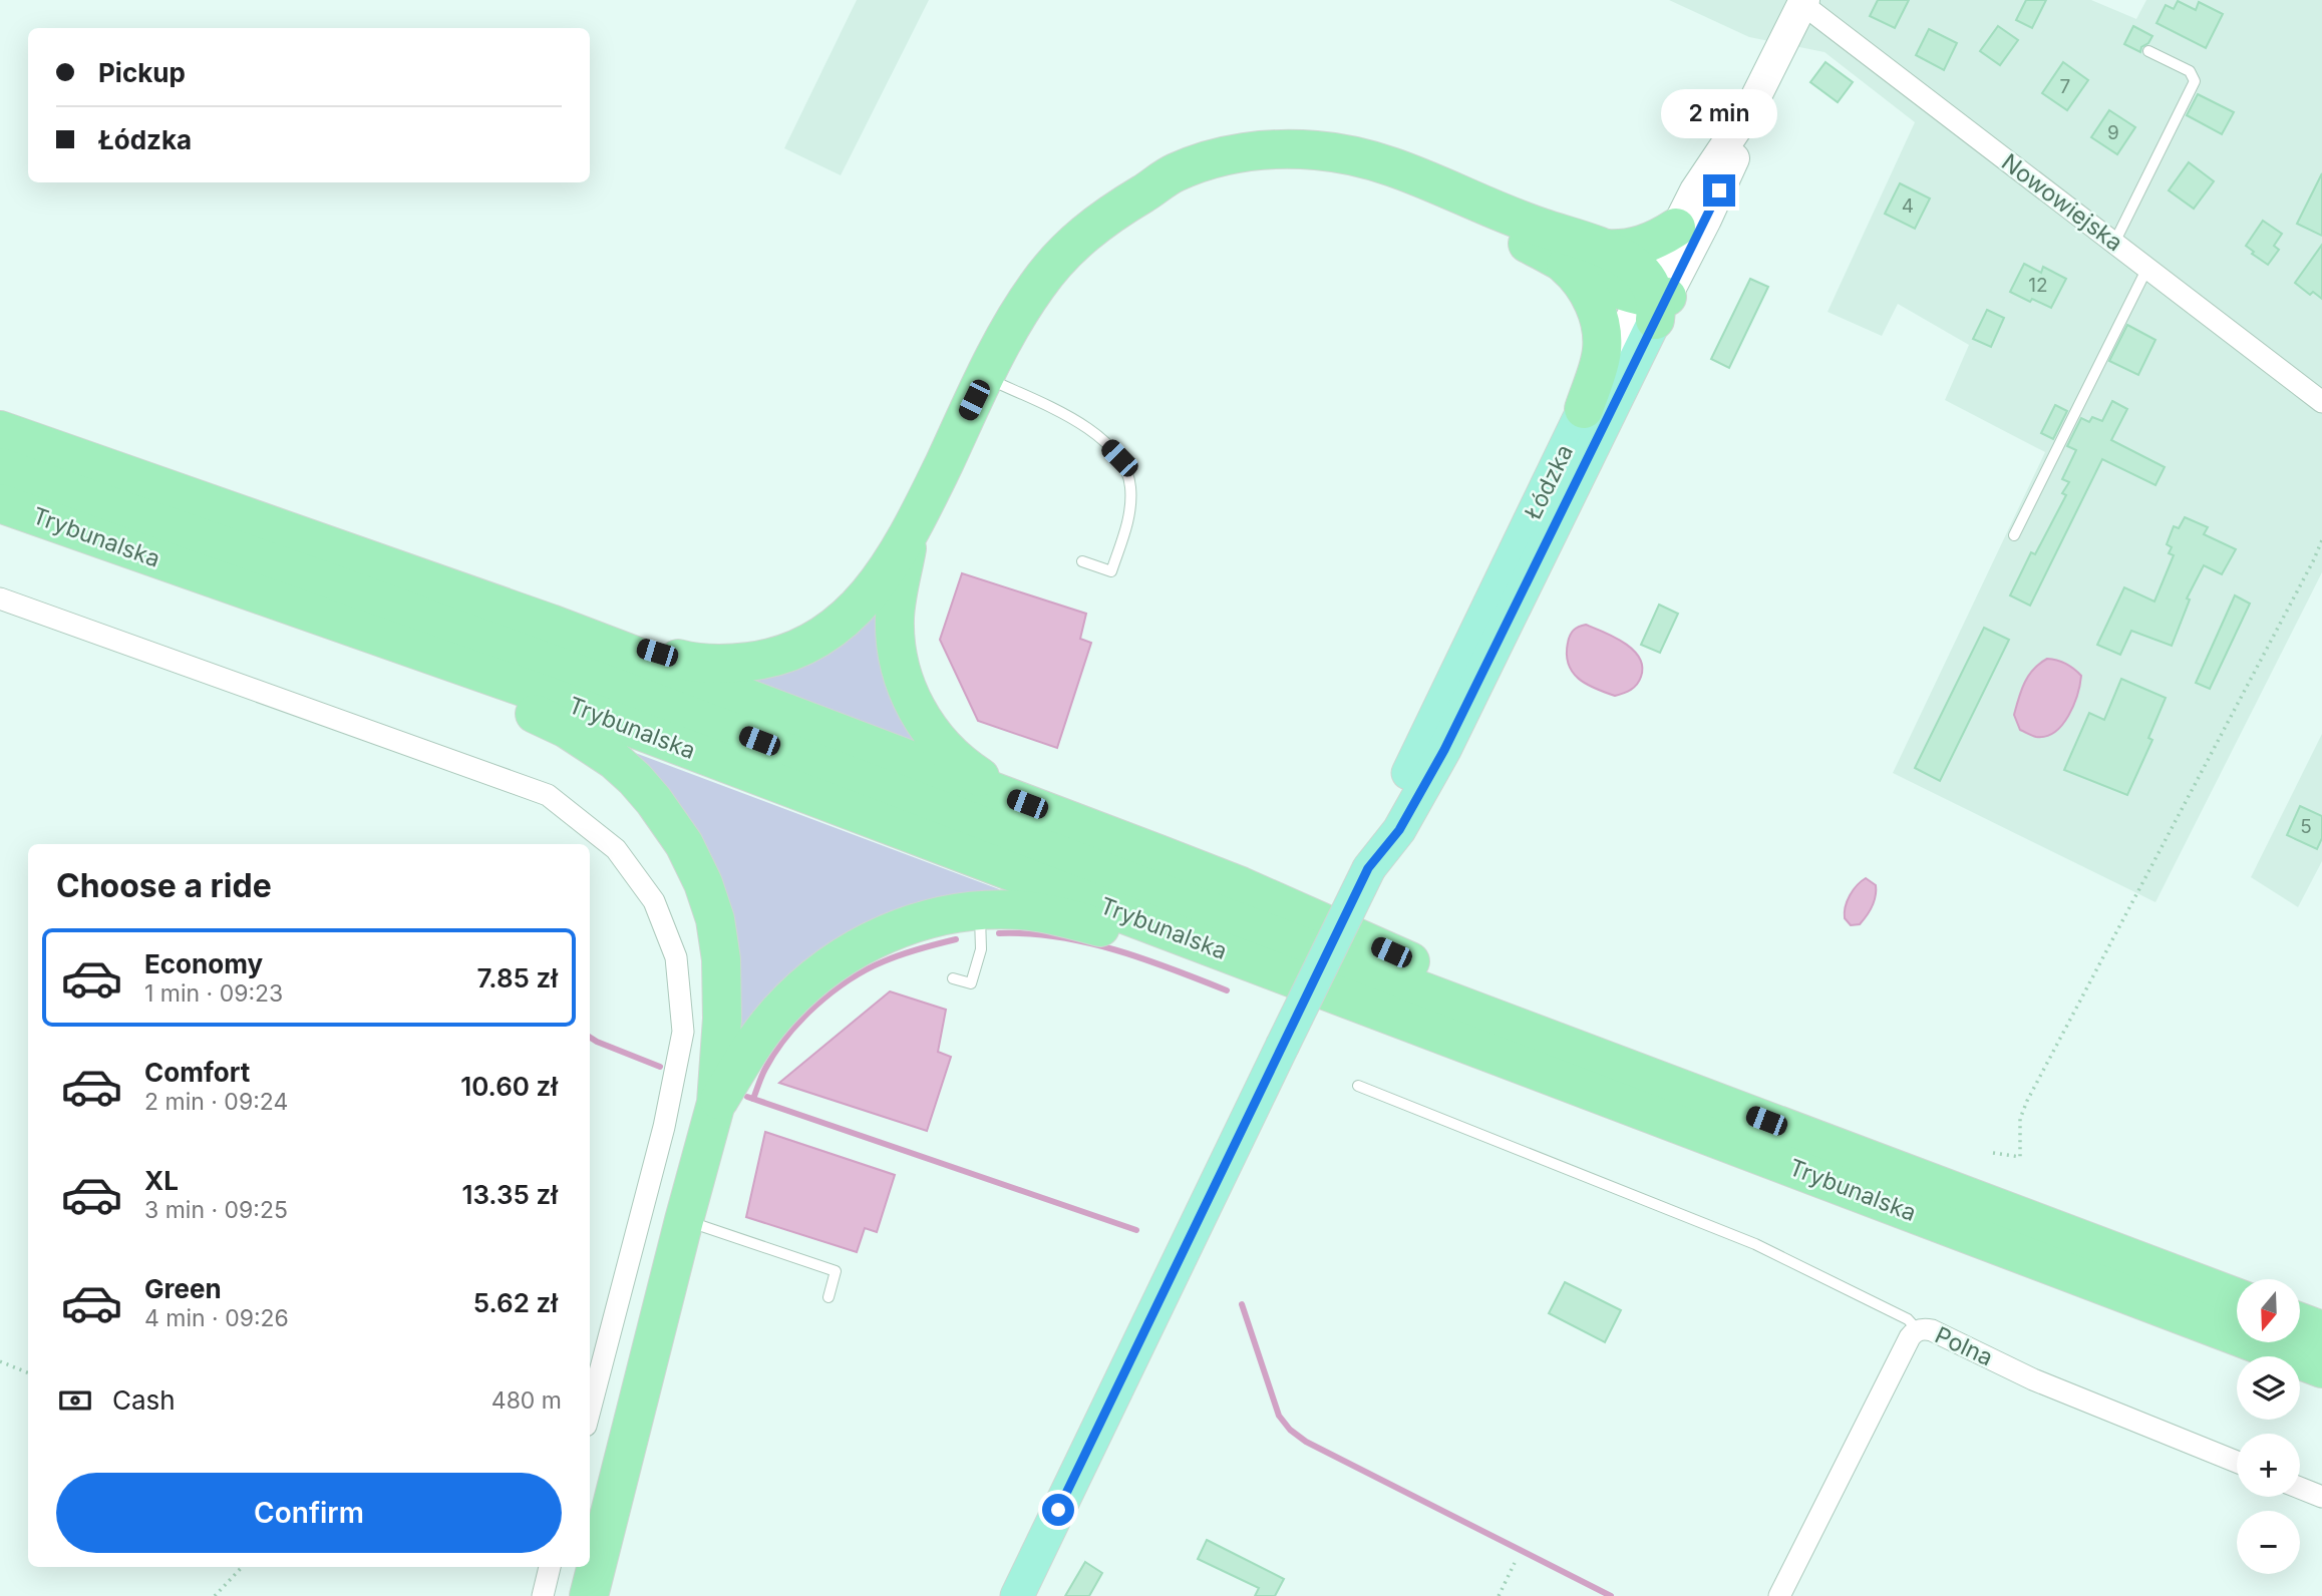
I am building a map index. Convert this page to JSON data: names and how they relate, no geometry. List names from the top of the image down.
{
  "streets": {
    "highway": ["Trybunalska"],
    "main road": ["Łódzka"],
    "street": ["Nowowiejska", "Polna"]
  },
  "crossings": [
    ["Nowowiejska", "Łódzka"]
  ],
  "house_numbers": [
    "7",
    "9",
    "4",
    "12",
    "5"
  ],
  "north": "bottom",
  "page": {
    "banner": ["Pickup", "Łódzka"],
    "bubble": "2 min",
    "heading": "Choose a ride",
    "list": [
      {
        "name": "Economy",
        "note": "1 min · 09:23",
        "value": "7.85 zł"
      },
      {
        "name": "Comfort",
        "note": "2 min · 09:24",
        "value": "10.60 zł"
      },
      {
        "name": "XL",
        "note": "3 min · 09:25",
        "value": "13.35 zł"
      },
      {
        "name": "Green",
        "note": "4 min · 09:26",
        "value": "5.62 zł"
      }
    ],
    "map_buttons": ["+", "−"],
    "pay": ["Cash", "480 m"],
    "buttons": "Confirm"
  }
}
